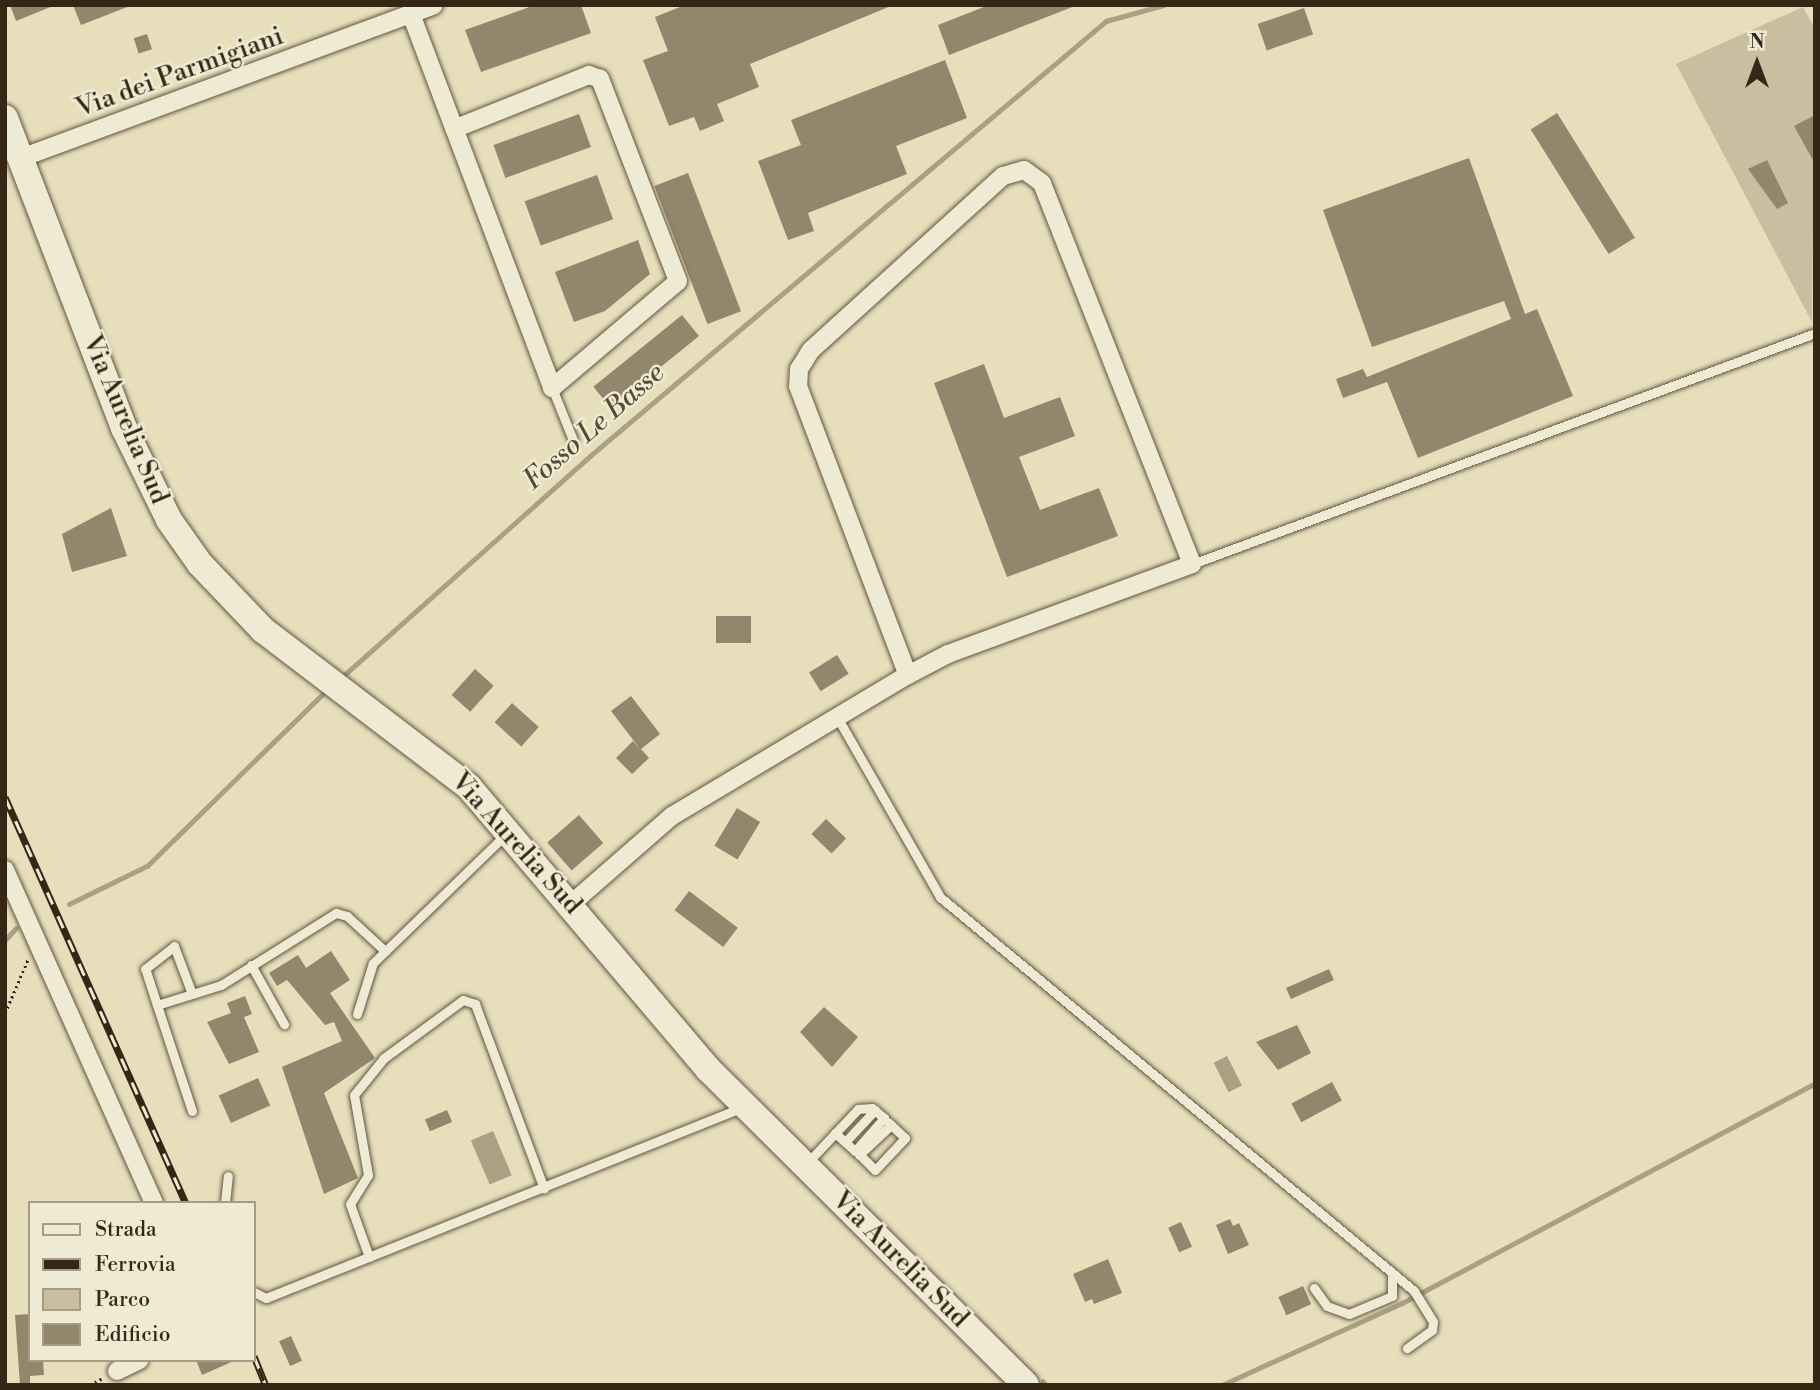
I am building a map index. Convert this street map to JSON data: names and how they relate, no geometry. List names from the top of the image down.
{
  "streets": {
    "main road": ["Via Aurelia Sud"],
    "street": ["Via dei Parmigiani"]
  },
  "crossings": [
    ["Via dei Parmigiani", "Via Aurelia Sud"]
  ],
  "water": ["Fosso Le Basse"],
  "legend": [
    "Strada",
    "Ferrovia",
    "Parco",
    "Edificio"
  ],
  "north": "top"
}
